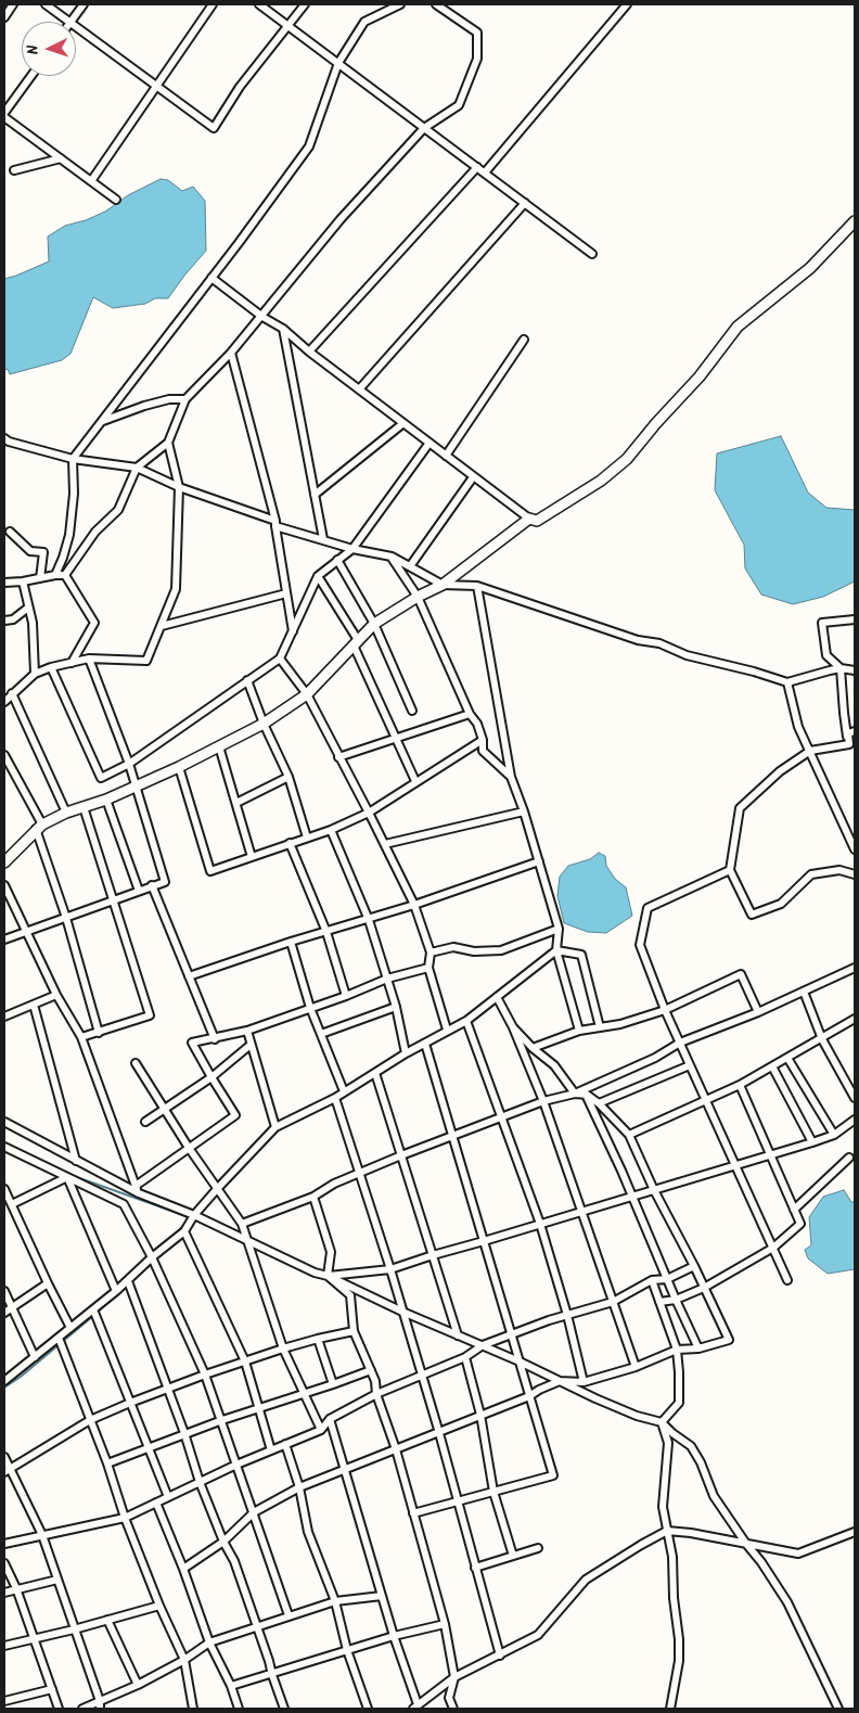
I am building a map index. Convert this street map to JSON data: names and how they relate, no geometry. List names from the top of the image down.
{
  "north": "left"
}
